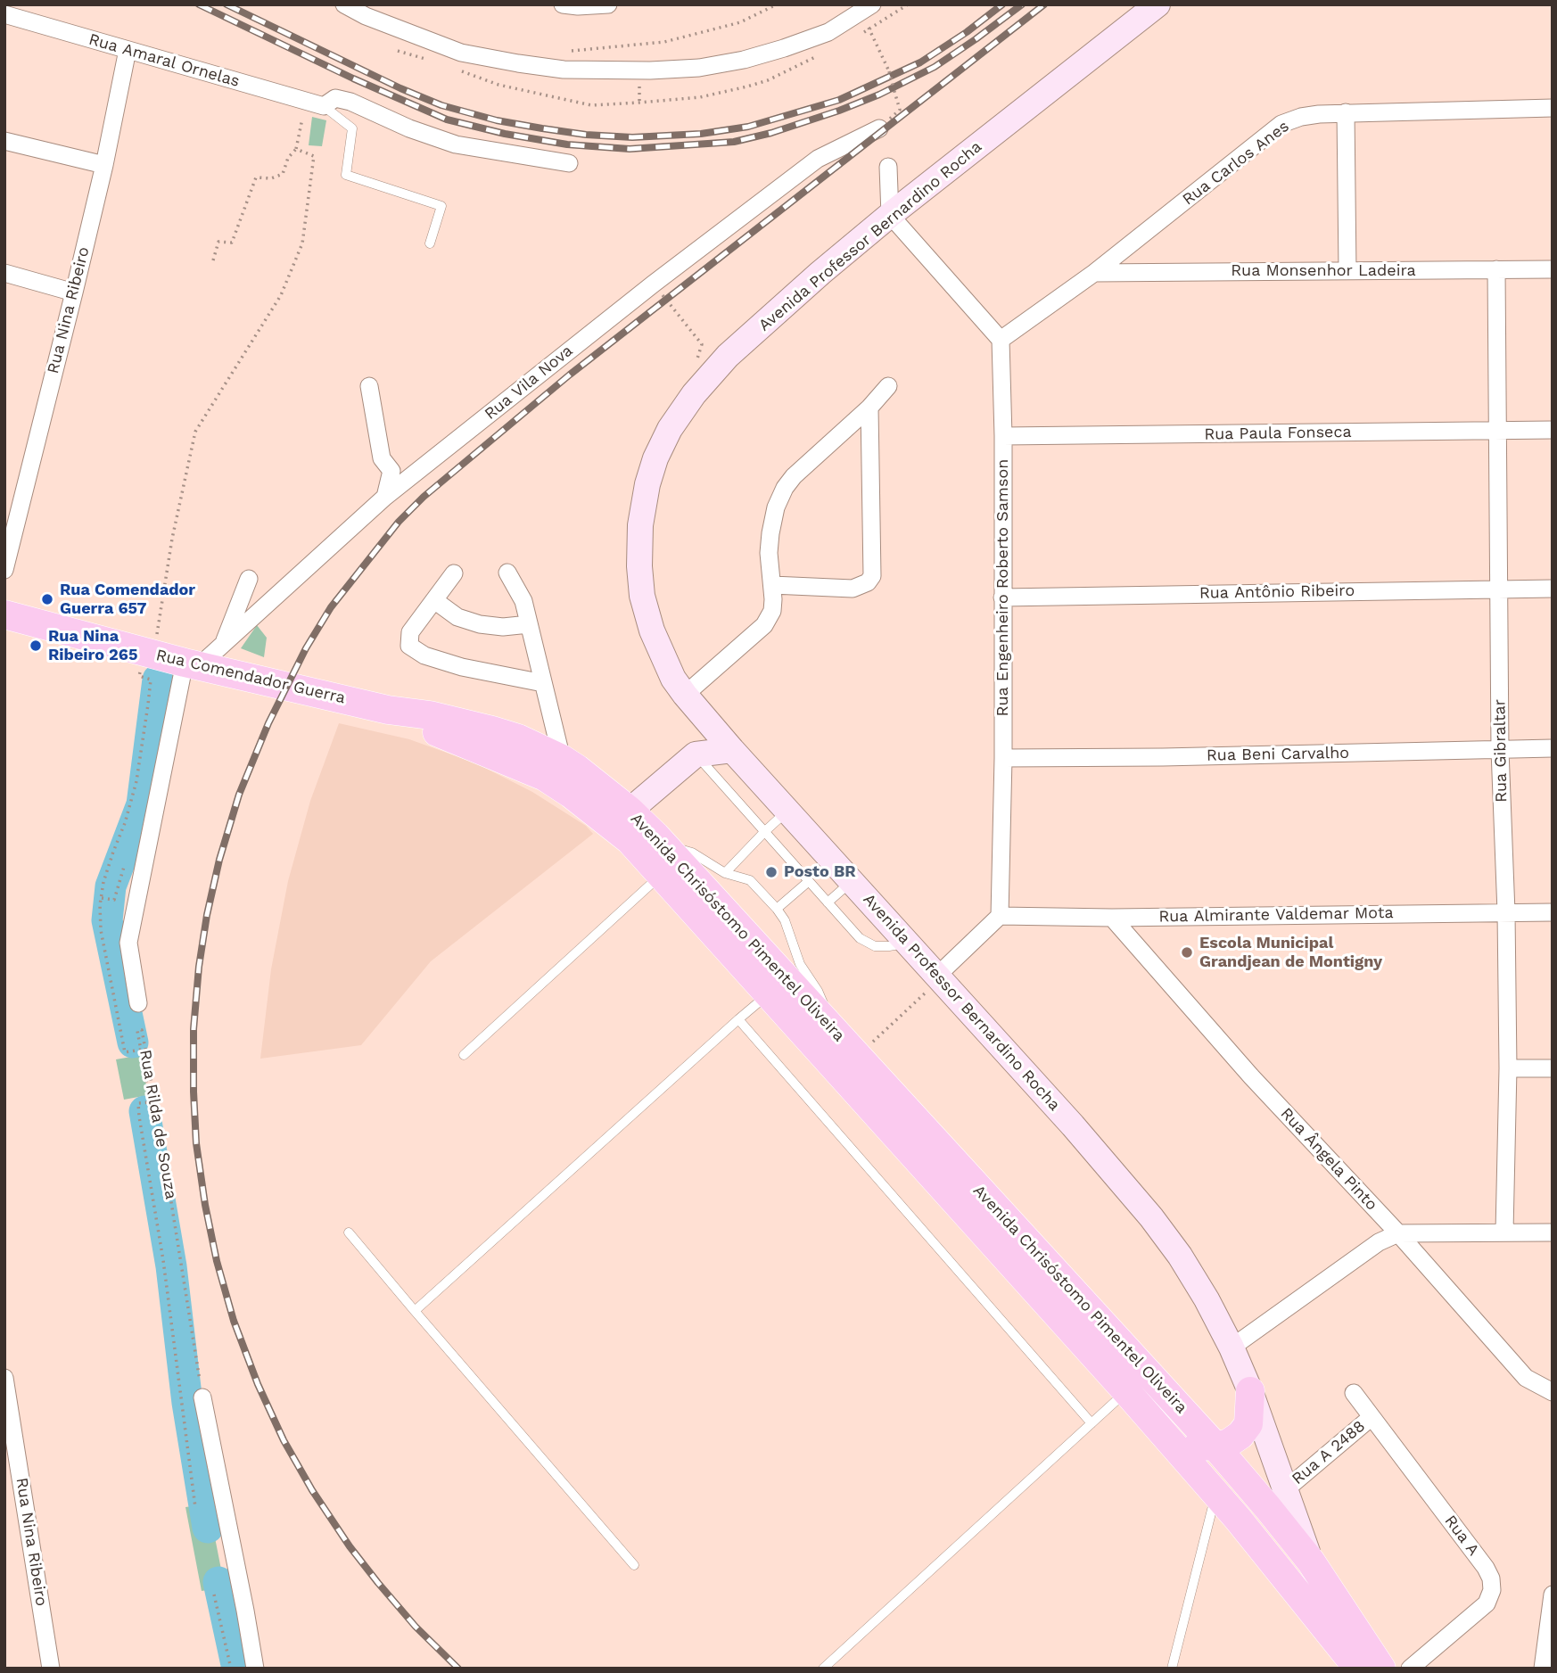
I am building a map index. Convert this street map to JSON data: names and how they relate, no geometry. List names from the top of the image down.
{
  "streets": {
    "main road": ["Avenida Professor Bernardino Rocha", "Rua Comendador Guerra", "Avenida Chrisóstomo Pimentel Oliveira"],
    "street": [
      "Rua Amaral Ornelas",
      "Rua Carlos Anes",
      "Rua Monsenhor Ladeira",
      "Rua Nina Ribeiro",
      "Rua Vila Nova",
      "Rua Paula Fonseca",
      "Rua Engenheiro Roberto Samson",
      "Rua Antônio Ribeiro",
      "Rua Gibraltar",
      "Rua Beni Carvalho",
      "Rua Almirante Valdemar Mota",
      "Rua Ângela Pinto",
      "Rua A 2488",
      "Rua A"
    ],
    "path": ["Rua Rilda de Souza"]
  },
  "crossings": [
    ["Rua Amaral Ornelas", "Rua Nina Ribeiro"],
    ["Rua Carlos Anes", "Rua Monsenhor Ladeira"],
    ["Rua Carlos Anes", "Rua Engenheiro Roberto Samson"],
    ["Avenida Professor Bernardino Rocha", "Avenida Chrisóstomo Pimentel Oliveira"],
    ["Avenida Professor Bernardino Rocha", "Rua A 2488"],
    ["Rua Monsenhor Ladeira", "Rua Gibraltar"],
    ["Rua Vila Nova", "Rua Comendador Guerra"],
    ["Rua Vila Nova", "Rua Rilda de Souza"],
    ["Rua Paula Fonseca", "Rua Engenheiro Roberto Samson"],
    ["Rua Paula Fonseca", "Rua Gibraltar"],
    ["Rua Engenheiro Roberto Samson", "Rua Antônio Ribeiro"],
    ["Rua Engenheiro Roberto Samson", "Rua Beni Carvalho"],
    ["Rua Engenheiro Roberto Samson", "Rua Almirante Valdemar Mota"],
    ["Rua Antônio Ribeiro", "Rua Gibraltar"],
    ["Rua Comendador Guerra", "Avenida Chrisóstomo Pimentel Oliveira"],
    ["Rua Comendador Guerra", "Rua Rilda de Souza"],
    ["Rua Gibraltar", "Rua Beni Carvalho"],
    ["Rua Gibraltar", "Rua Almirante Valdemar Mota"],
    ["Rua Almirante Valdemar Mota", "Rua Ângela Pinto"],
    ["Rua A 2488", "Rua A"]
  ],
  "places": [
    "Rua Comendador Guerra 657",
    "Rua Nina Ribeiro 265",
    "Posto BR",
    "Escola Municipal Grandjean de Montigny"
  ]
}
